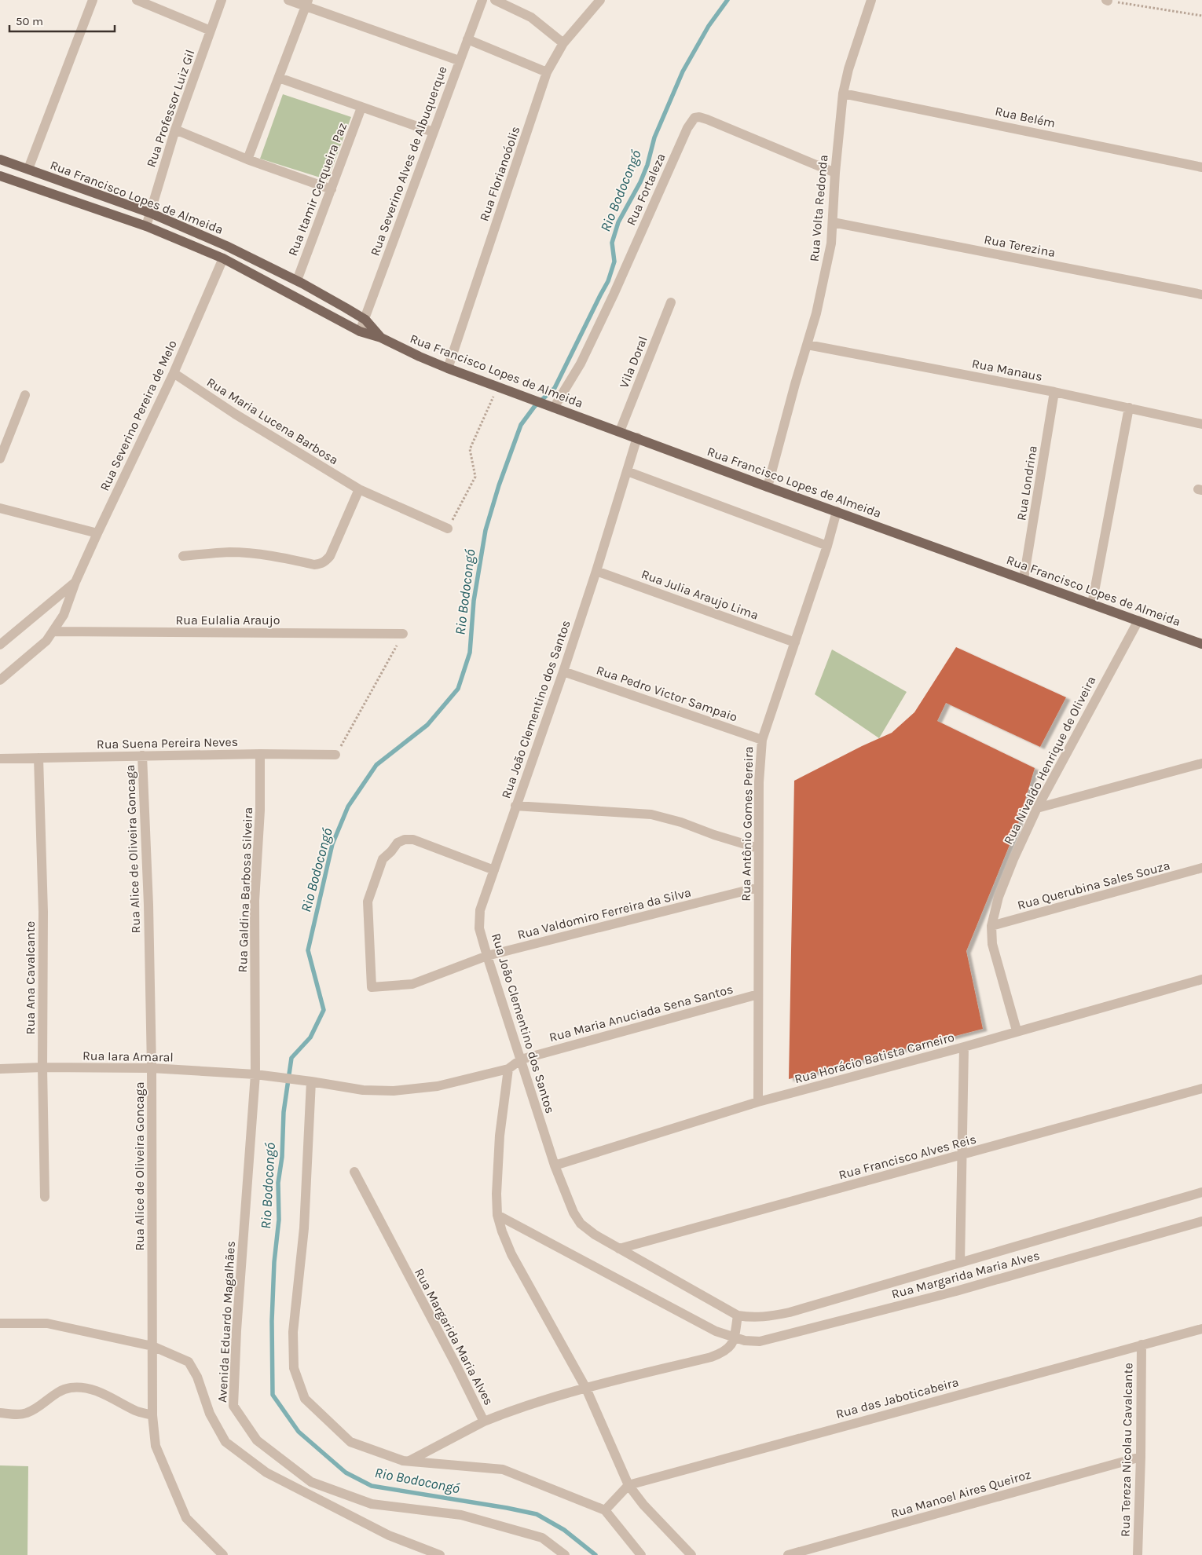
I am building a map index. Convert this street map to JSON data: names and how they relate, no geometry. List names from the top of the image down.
{
  "streets": {
    "main road": ["Rua Francisco Lopes de Almeida"],
    "street": [
      "Rua Professor Luiz Gil",
      "Rua Belém",
      "Rua Severino Alves de Albuquerque",
      "Rua Florianoóolis",
      "Rua Itamir Cerqueira Paz",
      "Rua Fortaleza",
      "Rua Volta Redonda",
      "Rua Terezina",
      "Vila Doral",
      "Rua Manaus",
      "Rua Severino Pereira de Melo",
      "Rua Maria Lucena Barbosa",
      "Rua Londrina",
      "Rua Julia Araujo Lima",
      "Rua Eulalia Araujo",
      "Rua Pedro Victor Sampaio",
      "Rua João Clementino dos Santos",
      "Rua Suena Pereira Neves",
      "Rua Nivaldo Henrique de Oliveira",
      "Rua Antônio Gomes Pereira",
      "Rua Alice de Oliveira Goncaga",
      "Rua Querubina Sales Souza",
      "Rua Galdina Barbosa Silveira",
      "Rua Valdomiro Ferreira da Silva",
      "Rua Ana Cavalcante",
      "Rua Maria Anuciada Sena Santos",
      "Rua Iara Amaral",
      "Rua Horácio Batista Carneiro",
      "Rua Francisco Alves Reis",
      "Rua Margarida Maria Alves",
      "Avenida Eduardo Magalhães",
      "Rua das Jaboticabeira",
      "Rua Tereza Nicolau Cavalcante",
      "Rua Manoel Aires Queiroz"
    ]
  },
  "crossings": [
    ["Rua Professor Luiz Gil", "Rua Francisco Lopes de Almeida"],
    ["Rua Belém", "Rua Volta Redonda"],
    ["Rua Severino Alves de Albuquerque", "Rua Francisco Lopes de Almeida"],
    ["Rua Florianoóolis", "Rua Francisco Lopes de Almeida"],
    ["Rua Itamir Cerqueira Paz", "Rua Francisco Lopes de Almeida"],
    ["Rua Fortaleza", "Rua Francisco Lopes de Almeida"],
    ["Rua Fortaleza", "Rua Volta Redonda"],
    ["Rua Francisco Lopes de Almeida", "Rua Volta Redonda"],
    ["Rua Francisco Lopes de Almeida", "Vila Doral"],
    ["Rua Francisco Lopes de Almeida", "Rua Severino Pereira de Melo"],
    ["Rua Francisco Lopes de Almeida", "Rua Londrina"],
    ["Rua Francisco Lopes de Almeida", "Rua João Clementino dos Santos"],
    ["Rua Francisco Lopes de Almeida", "Rua Nivaldo Henrique de Oliveira"],
    ["Rua Francisco Lopes de Almeida", "Rua Antônio Gomes Pereira"],
    ["Rua Volta Redonda", "Rua Terezina"],
    ["Rua Volta Redonda", "Rua Manaus"],
    ["Rua Manaus", "Rua Londrina"],
    ["Rua Severino Pereira de Melo", "Rua Maria Lucena Barbosa"],
    ["Rua Severino Pereira de Melo", "Rua Eulalia Araujo"],
    ["Rua Julia Araujo Lima", "Rua João Clementino dos Santos"],
    ["Rua Julia Araujo Lima", "Rua Antônio Gomes Pereira"],
    ["Rua Pedro Victor Sampaio", "Rua João Clementino dos Santos"],
    ["Rua Pedro Victor Sampaio", "Rua Antônio Gomes Pereira"],
    ["Rua João Clementino dos Santos", "Rua Valdomiro Ferreira da Silva"],
    ["Rua João Clementino dos Santos", "Rua Maria Anuciada Sena Santos"],
    ["Rua João Clementino dos Santos", "Rua Horácio Batista Carneiro"],
    ["Rua João Clementino dos Santos", "Rua Francisco Alves Reis"],
    ["Rua João Clementino dos Santos", "Rua Margarida Maria Alves"],
    ["Rua Suena Pereira Neves", "Rua Alice de Oliveira Goncaga"],
    ["Rua Suena Pereira Neves", "Rua Galdina Barbosa Silveira"],
    ["Rua Suena Pereira Neves", "Rua Ana Cavalcante"],
    ["Rua Nivaldo Henrique de Oliveira", "Rua Querubina Sales Souza"],
    ["Rua Nivaldo Henrique de Oliveira", "Rua Horácio Batista Carneiro"],
    ["Rua Antônio Gomes Pereira", "Rua Valdomiro Ferreira da Silva"],
    ["Rua Antônio Gomes Pereira", "Rua Maria Anuciada Sena Santos"],
    ["Rua Antônio Gomes Pereira", "Rua Horácio Batista Carneiro"],
    ["Rua Alice de Oliveira Goncaga", "Rua Iara Amaral"],
    ["Rua Galdina Barbosa Silveira", "Rua Maria Anuciada Sena Santos"],
    ["Rua Galdina Barbosa Silveira", "Rua Iara Amaral"],
    ["Rua Galdina Barbosa Silveira", "Avenida Eduardo Magalhães"],
    ["Rua Ana Cavalcante", "Rua Iara Amaral"],
    ["Rua Maria Anuciada Sena Santos", "Rua Iara Amaral"],
    ["Rua Maria Anuciada Sena Santos", "Avenida Eduardo Magalhães"],
    ["Rua Iara Amaral", "Avenida Eduardo Magalhães"],
    ["Rua das Jaboticabeira", "Rua Tereza Nicolau Cavalcante"],
    ["Rua Tereza Nicolau Cavalcante", "Rua Manoel Aires Queiroz"]
  ],
  "water": ["Rio Bodocongó"],
  "scale_bar": "50 m"
}
